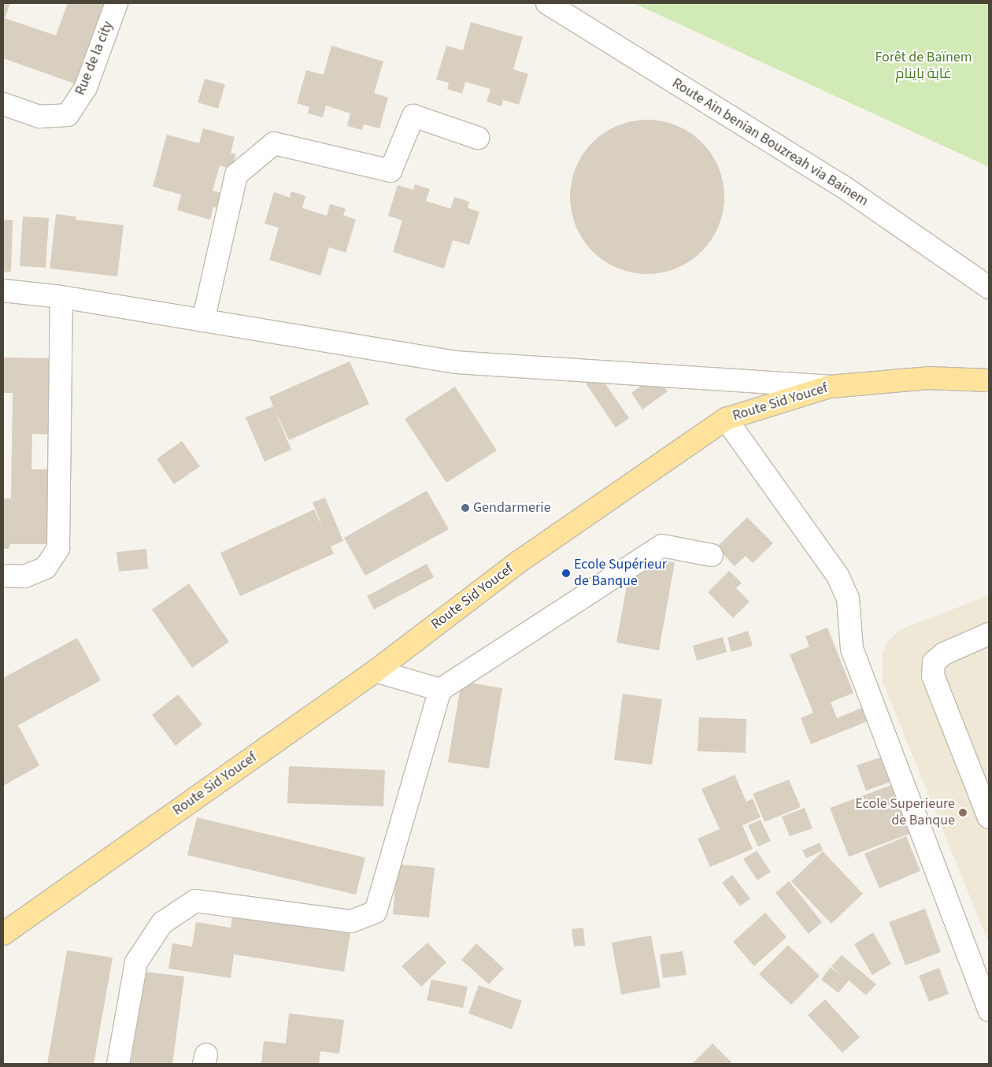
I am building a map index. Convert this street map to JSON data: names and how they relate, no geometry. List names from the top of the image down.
{
  "streets": {
    "main road": ["Route Sid Youcef"],
    "street": ["Rue de la city", "Route Ain benian Bouzreah via Bainem"]
  },
  "parks": ["Forêt de Baïnem غابة باينام"],
  "places": ["Gendarmerie", "Ecole Supérieur de Banque", "Ecole Superieure de Banque"]
}
